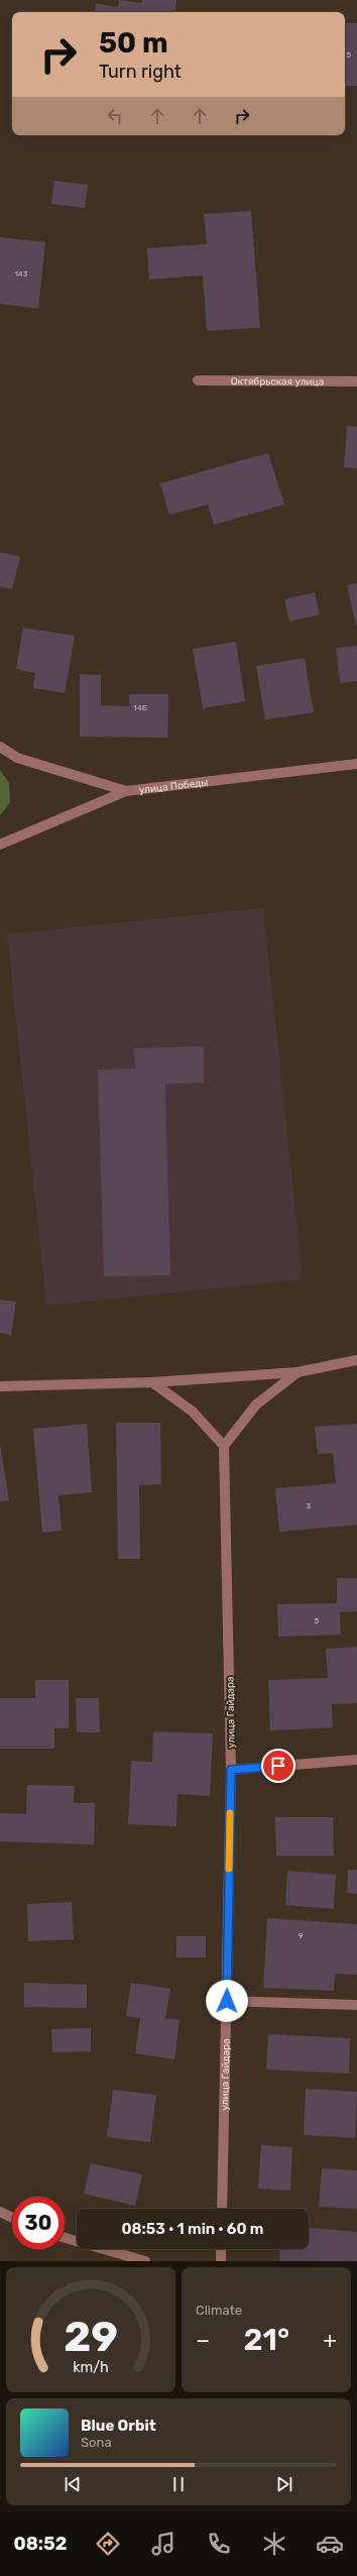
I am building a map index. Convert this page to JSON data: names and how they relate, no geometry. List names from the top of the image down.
{
  "streets": {
    "street": ["Октябрьская улица", "улица Победы", "улица Гайдара"]
  },
  "house_numbers": [
    "5",
    "143",
    "14Б",
    "3",
    "5",
    "9"
  ],
  "page": {
    "turn": ["50 m", "Turn right"],
    "limit": "30",
    "trip": "08:53 · 1 min · 60 m",
    "tile": "Climate",
    "heat": ["−", "21°", "+"],
    "song": ["Blue Orbit", "Sona"],
    "tabs": "08:52",
    "gauge": ["29", "km/h"]
  }
}
